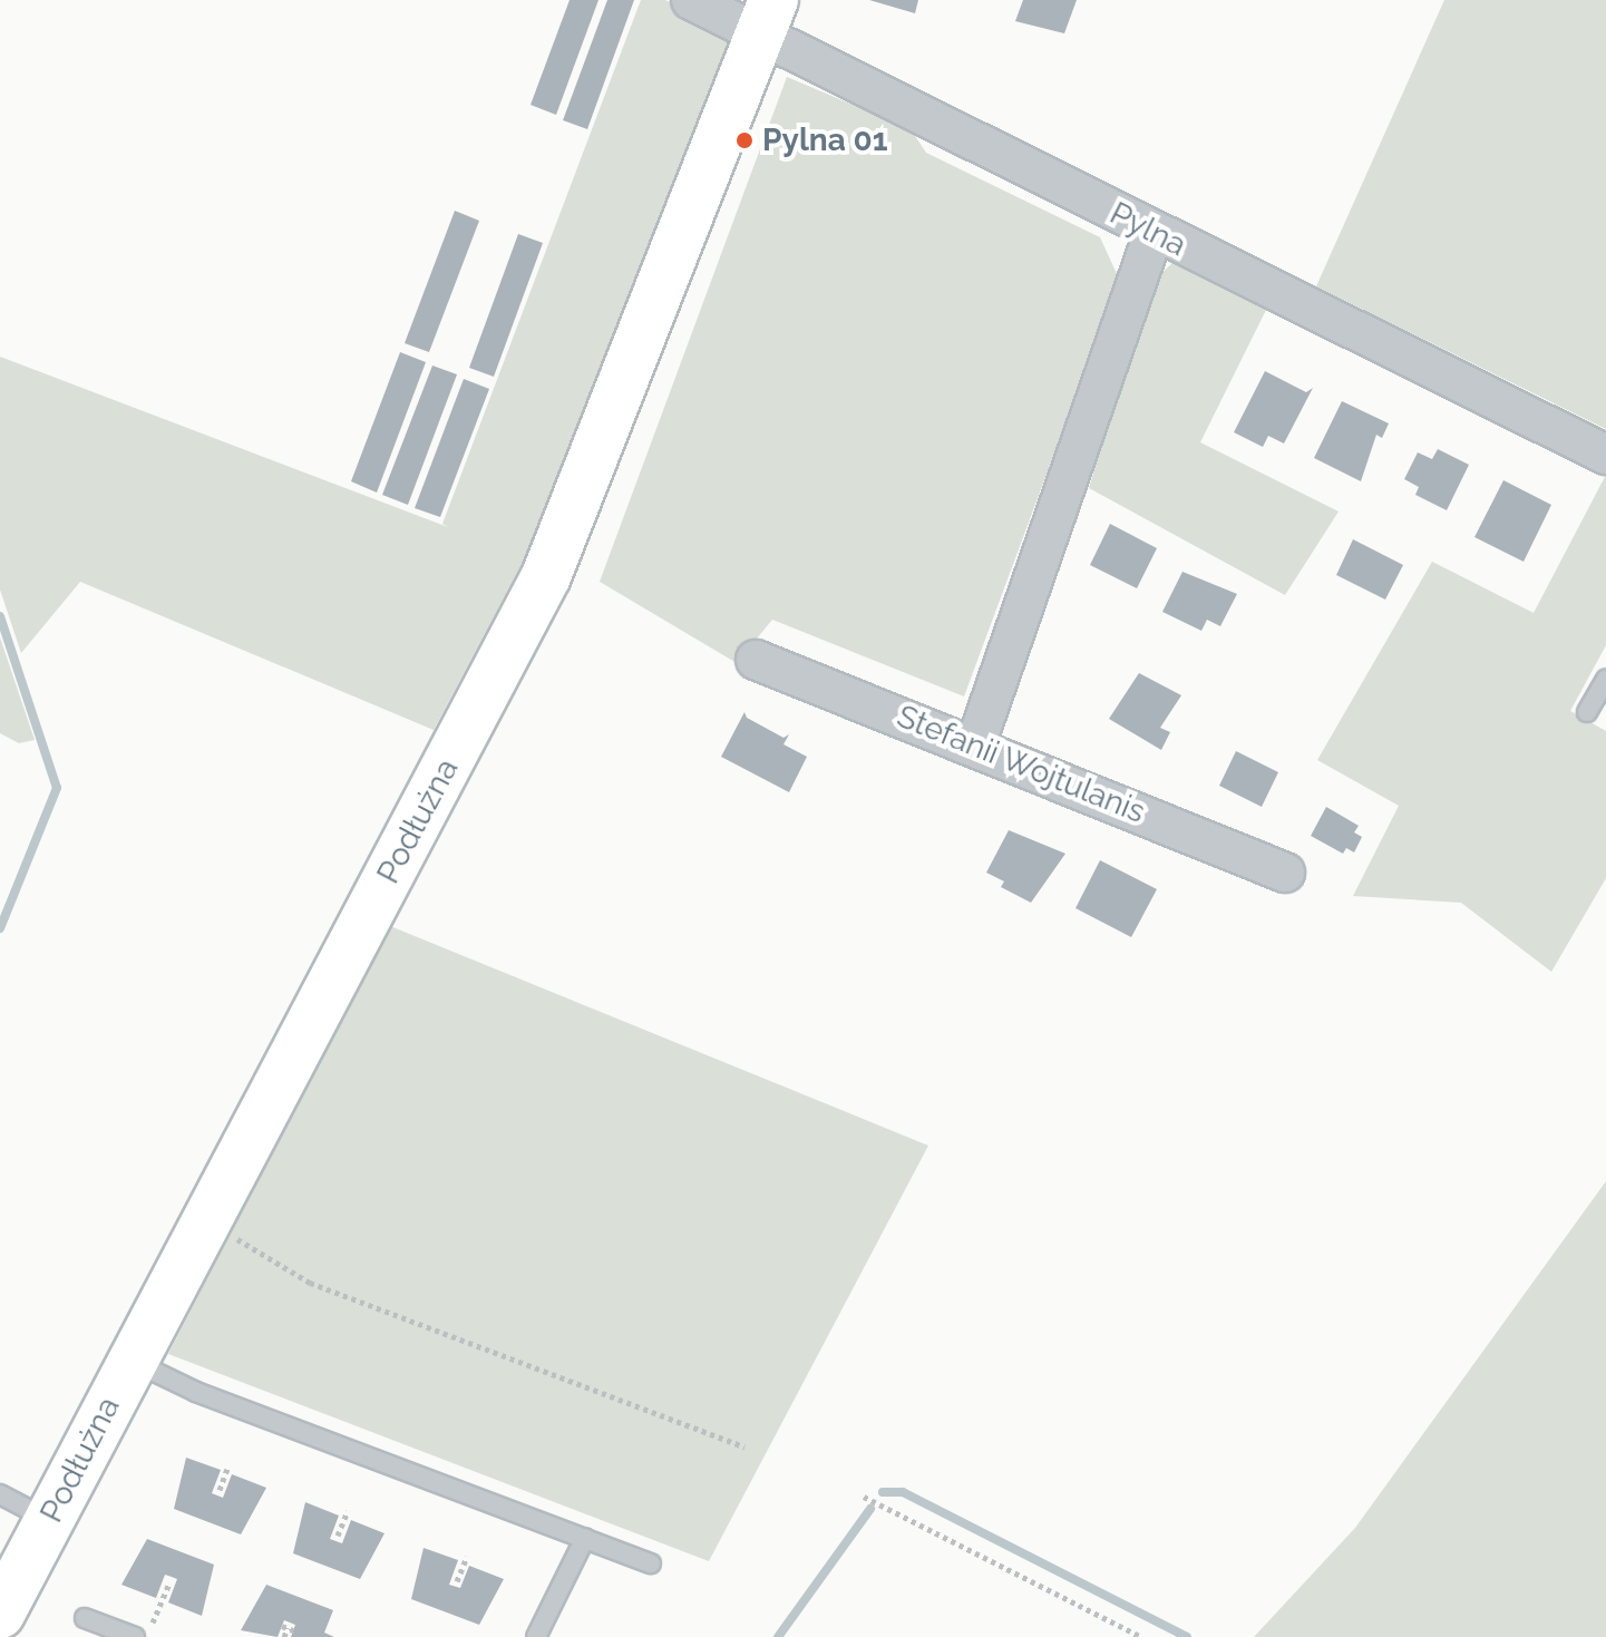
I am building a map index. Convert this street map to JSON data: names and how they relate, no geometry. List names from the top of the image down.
{
  "streets": {
    "street": ["Pylna", "Stefanii Wojtulanis", "Podłużna"]
  },
  "crossings": [
    ["Pylna", "Podłużna"]
  ],
  "places": ["Pylna 01"]
}
